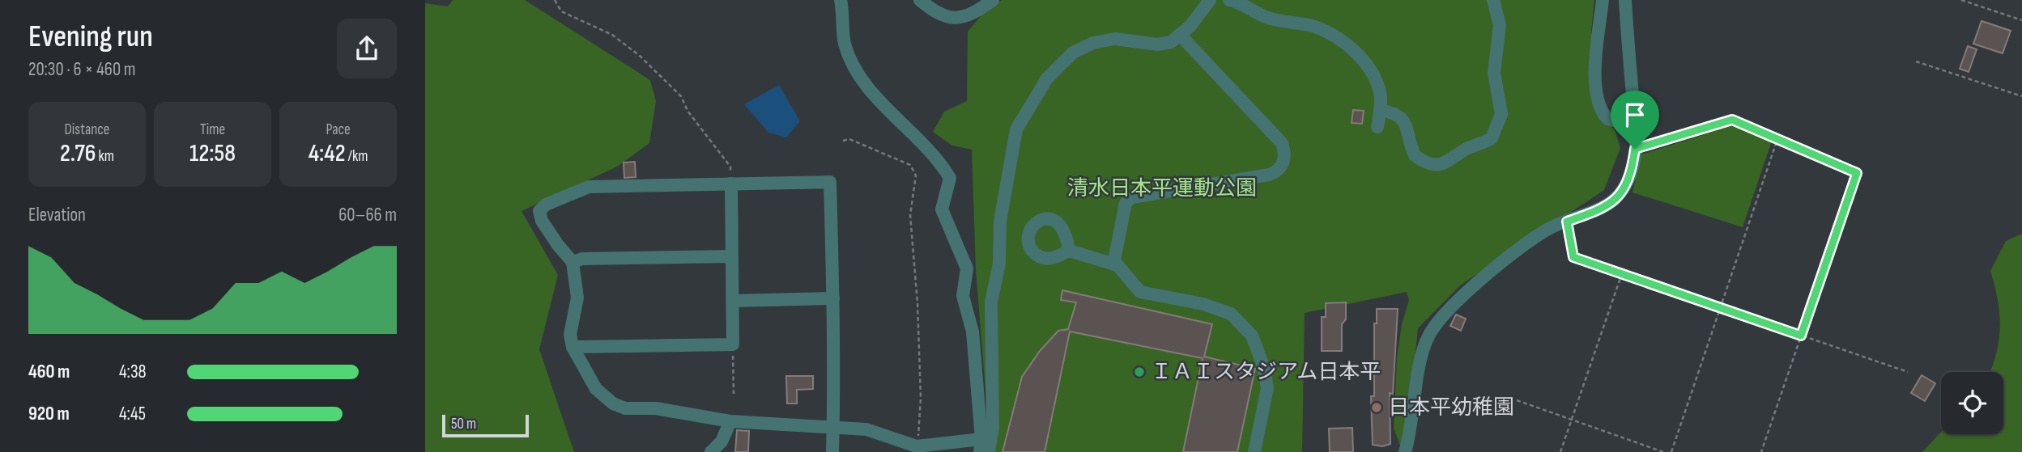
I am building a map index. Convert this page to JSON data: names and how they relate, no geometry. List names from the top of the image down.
{
  "parks": ["清水日本平運動公園"],
  "places": ["ＩＡＩスタジアム日本平", "日本平幼稚園"],
  "scale_bar": "50 m",
  "page": {
    "heading": ["Evening run", "20:30 · 6 × 460 m"],
    "stats": [
      ["Distance", "2.76 km"],
      ["Time", "12:58"],
      ["Pace", "4:42 /km"]
    ],
    "chart": ["Elevation", "60–66 m"],
    "list": [
      {
        "name": "460 m",
        "note": "4:38"
      },
      {
        "name": "920 m",
        "note": "4:45"
      }
    ],
    "scale": "50 m"
  }
}
